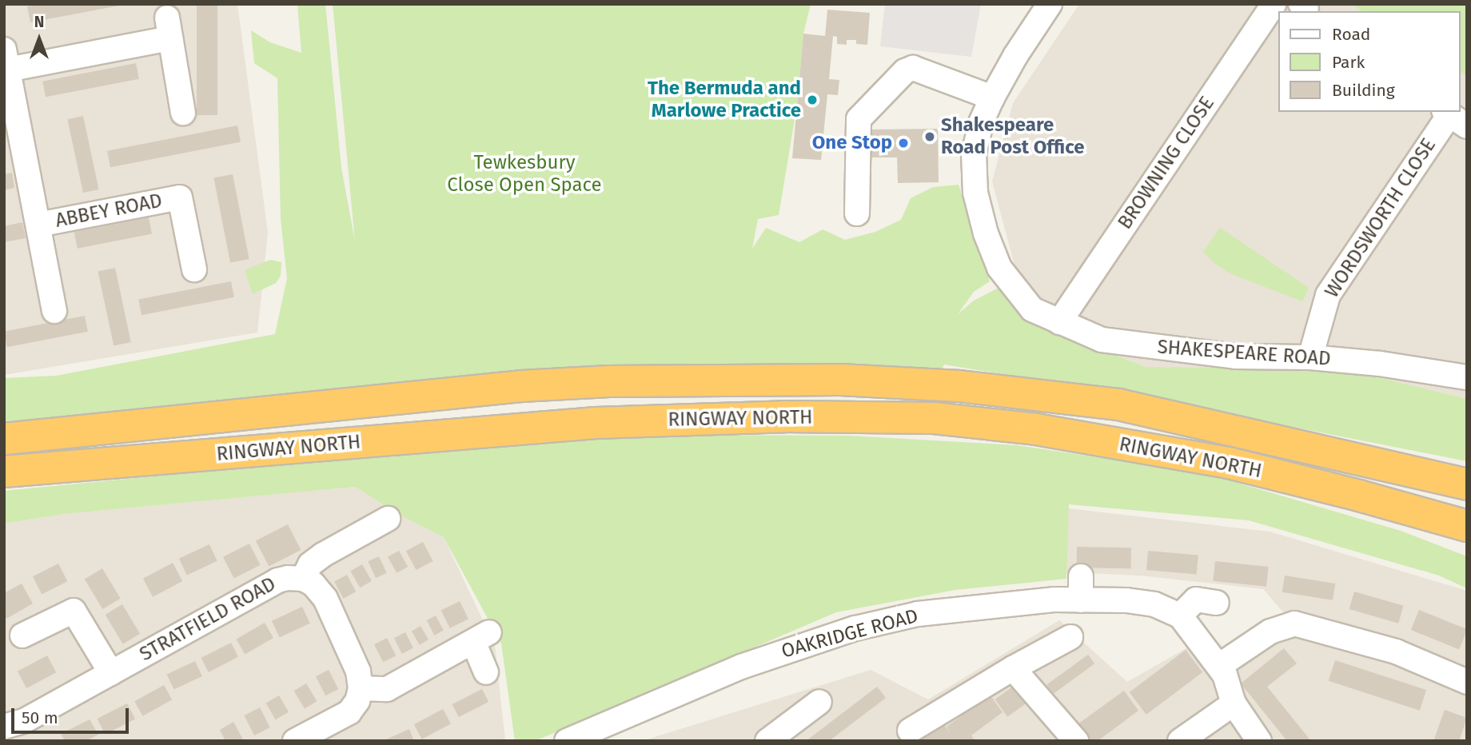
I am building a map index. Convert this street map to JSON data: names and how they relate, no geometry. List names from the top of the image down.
{
  "streets": {
    "highway": ["RINGWAY NORTH"],
    "street": [
      "BROWNING CLOSE",
      "ABBEY ROAD",
      "WORDSWORTH CLOSE",
      "SHAKESPEARE ROAD",
      "STRATFIELD ROAD",
      "OAKRIDGE ROAD"
    ]
  },
  "crossings": [
    ["BROWNING CLOSE", "SHAKESPEARE ROAD"],
    ["WORDSWORTH CLOSE", "SHAKESPEARE ROAD"]
  ],
  "parks": ["Tewkesbury Close Open Space"],
  "places": ["The Bermuda and Marlowe Practice", "Shakespeare Road Post Office", "One Stop"],
  "legend": ["Road", "Park", "Building"],
  "scale_bar": "50 m",
  "north": "top"
}
